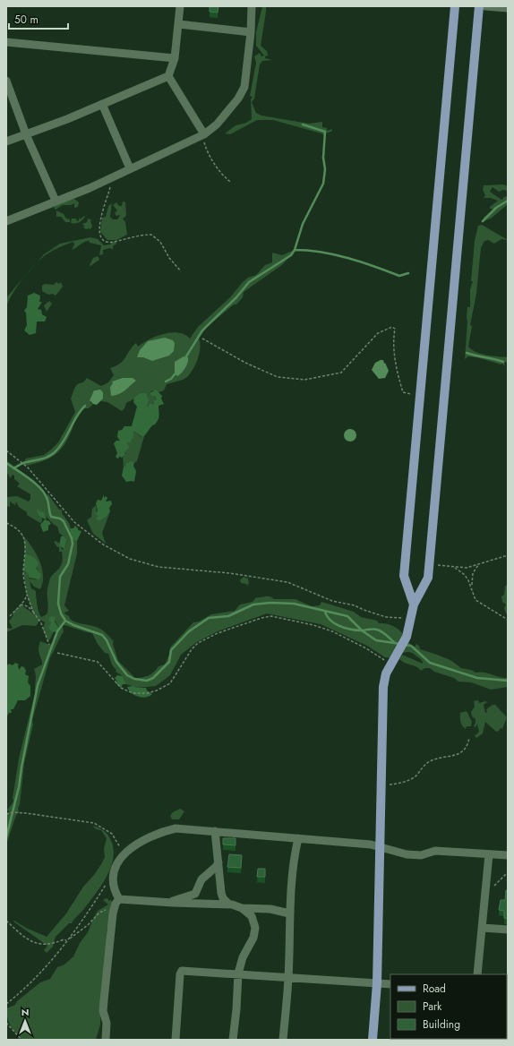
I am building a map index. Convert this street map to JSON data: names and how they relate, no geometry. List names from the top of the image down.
{
  "legend": ["Road", "Park", "Building"],
  "scale_bar": "50 m",
  "north": "top"
}
